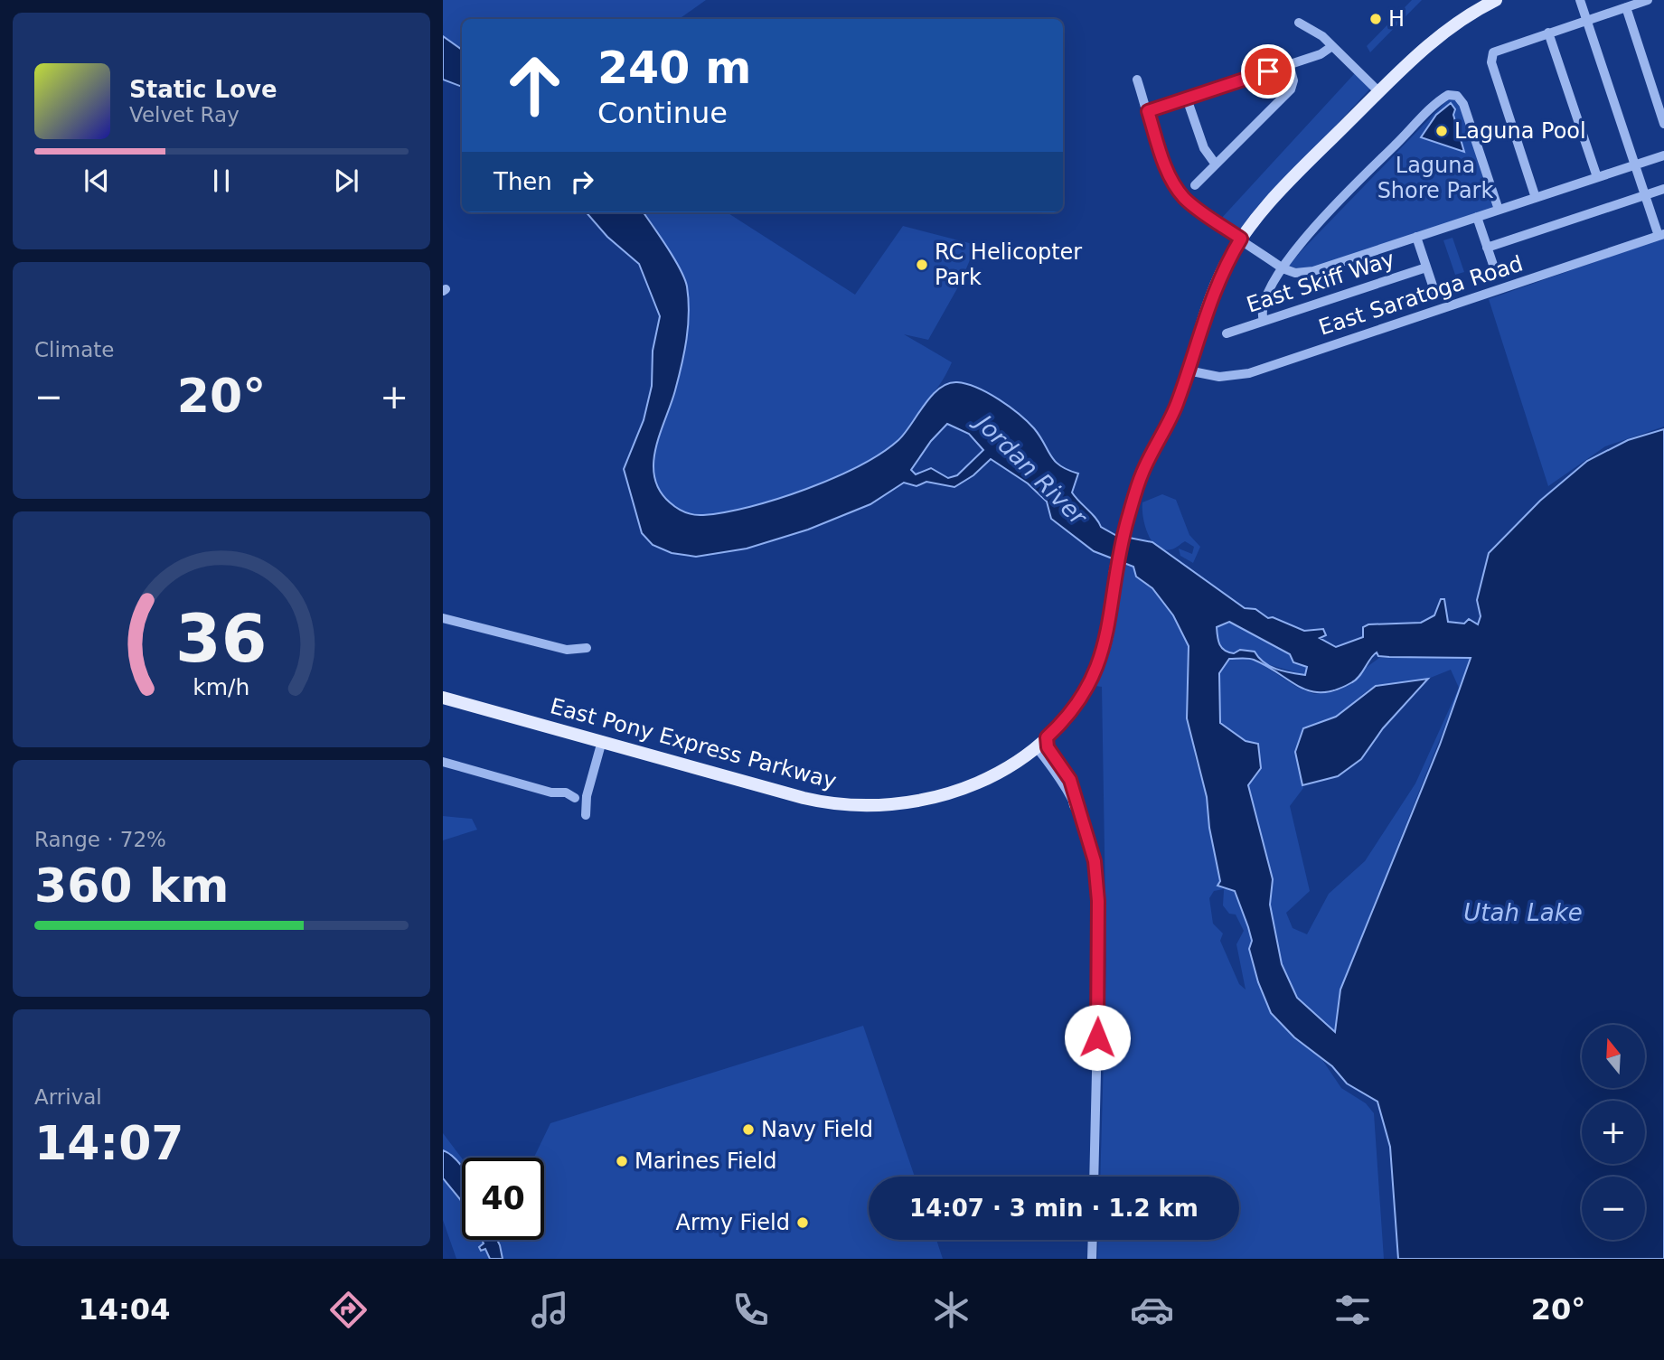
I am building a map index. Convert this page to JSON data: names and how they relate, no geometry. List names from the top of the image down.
{
  "streets": {
    "main road": ["East Pony Express Parkway"],
    "street": ["East Skiff Way", "East Saratoga Road"]
  },
  "crossings": [
    ["East Saratoga Road", "East Pony Express Parkway"]
  ],
  "water": ["Jordan River", "Utah Lake"],
  "parks": ["Laguna Shore Park"],
  "places": [
    "H",
    "Laguna Pool",
    "RC Helicopter Park",
    "Navy Field",
    "Marines Field",
    "Army Field"
  ],
  "north": "top",
  "page": {
    "turn": ["240 m", "Continue"],
    "song": ["Static Love", "Velvet Ray"],
    "then": "Then",
    "tile": [
      "Climate",
      ["Range · 72%", "360 km"],
      ["Arrival", "14:07"]
    ],
    "heat": ["−", "20°", "+"],
    "map_buttons": ["+", "−"],
    "limit": "40",
    "trip": "14:07 · 3 min · 1.2 km",
    "tabs": ["14:04", "20°"],
    "gauge": ["36", "km/h"]
  }
}
